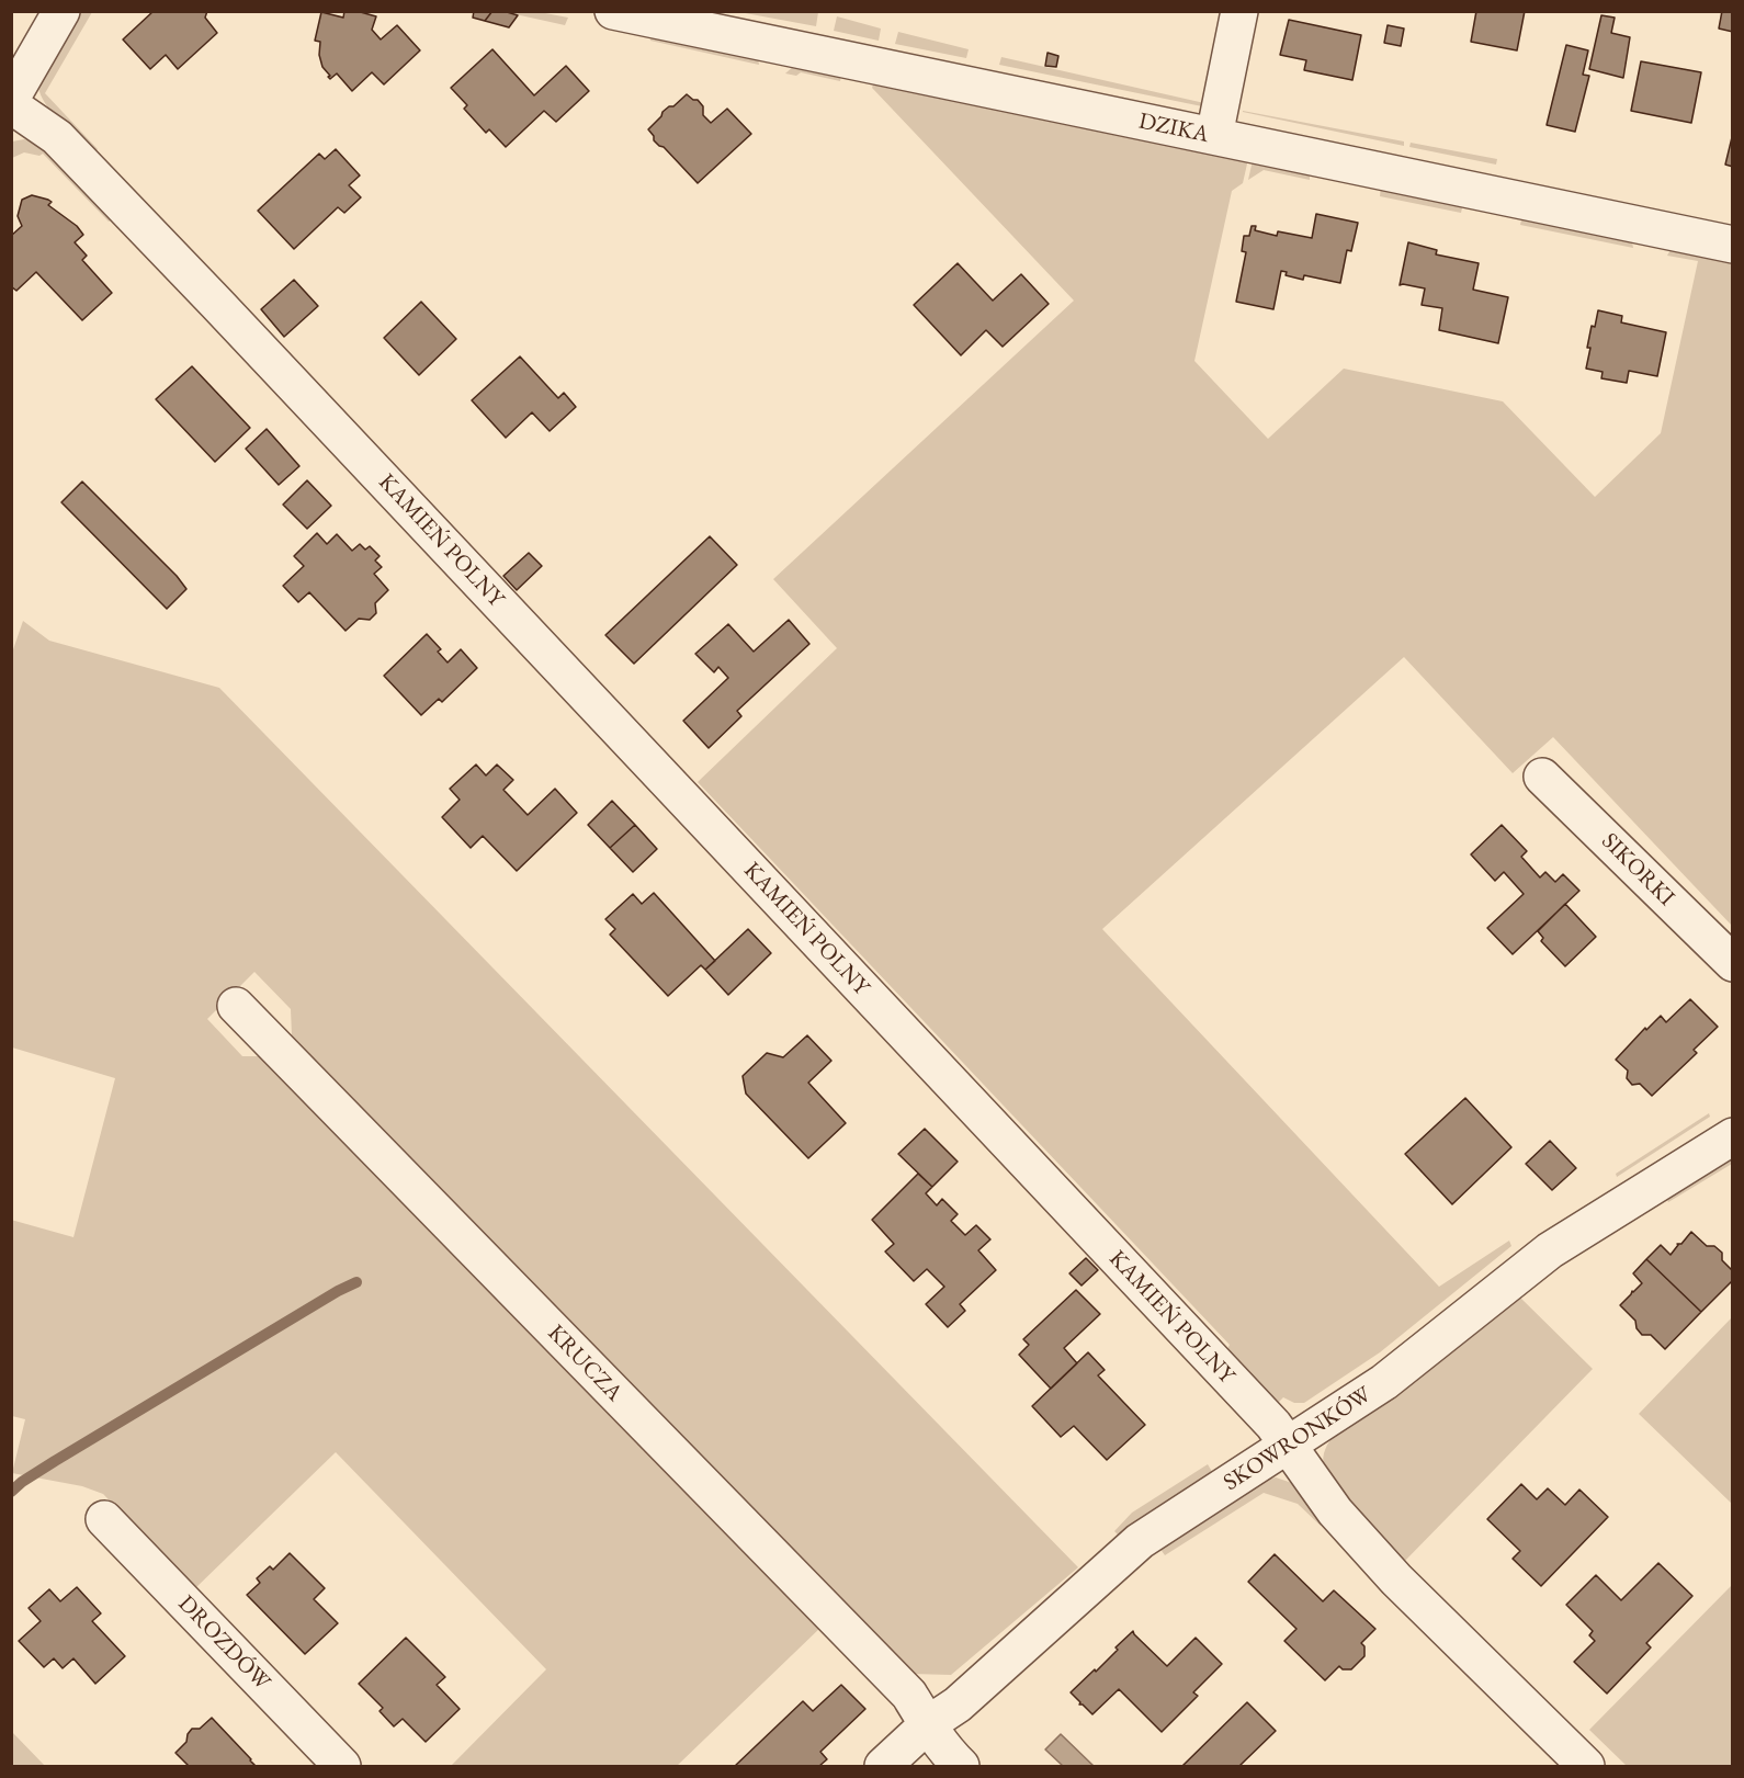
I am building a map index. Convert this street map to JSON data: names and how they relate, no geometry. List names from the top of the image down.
{
  "streets": {
    "street": [
      "DZIKA",
      "KAMIEŃ POLNY",
      "SIKORKI",
      "KRUCZA",
      "SKOWRONKÓW",
      "DROZDÓW"
    ]
  },
  "crossings": [
    ["KAMIEŃ POLNY", "SKOWRONKÓW"],
    ["KRUCZA", "SKOWRONKÓW"]
  ]
}
